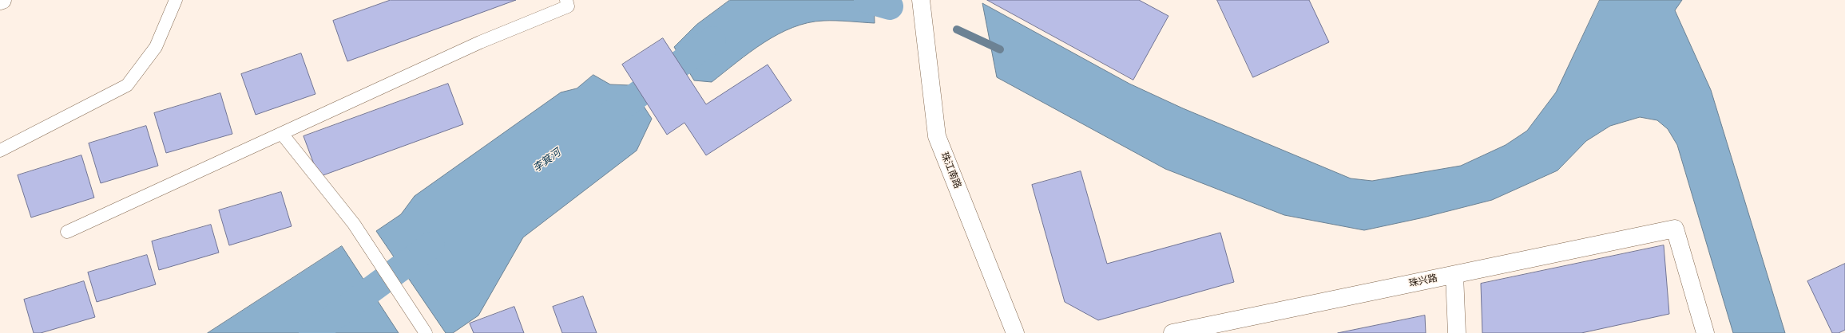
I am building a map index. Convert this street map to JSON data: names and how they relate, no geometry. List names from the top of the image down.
{
  "streets": {
    "street": ["珠江南路", "珠兴路"]
  },
  "water": ["李箕河"]
}
